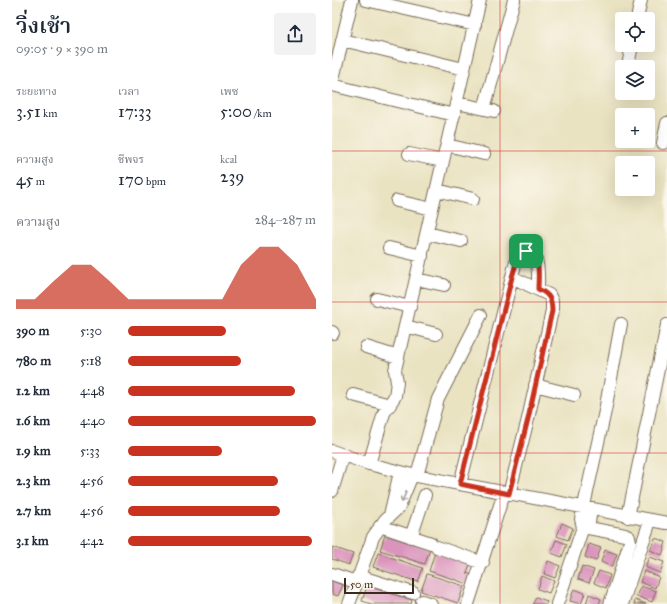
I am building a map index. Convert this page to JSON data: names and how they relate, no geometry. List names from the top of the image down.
{
  "scale_bar": "50 m",
  "page": {
    "heading": ["วิ่งเช้า", "09:05 · 9 × 390 m"],
    "map_buttons": ["+", "−"],
    "stats": [
      ["ระยะทาง", "3.51 km"],
      ["เวลา", "17:33"],
      ["เพซ", "5:00 /km"],
      ["ความสูง", "45 m"],
      ["ชีพจร", "170 bpm"],
      ["kcal", "239"]
    ],
    "chart": ["ความสูง", "284–287 m"],
    "list": [
      {
        "name": "390 m",
        "note": "5:30"
      },
      {
        "name": "780 m",
        "note": "5:18"
      },
      {
        "name": "1.2 km",
        "note": "4:48"
      },
      {
        "name": "1.6 km",
        "note": "4:40"
      },
      {
        "name": "1.9 km",
        "note": "5:33"
      },
      {
        "name": "2.3 km",
        "note": "4:56"
      },
      {
        "name": "2.7 km",
        "note": "4:56"
      },
      {
        "name": "3.1 km",
        "note": "4:42"
      }
    ],
    "scale": "50 m"
  }
}
